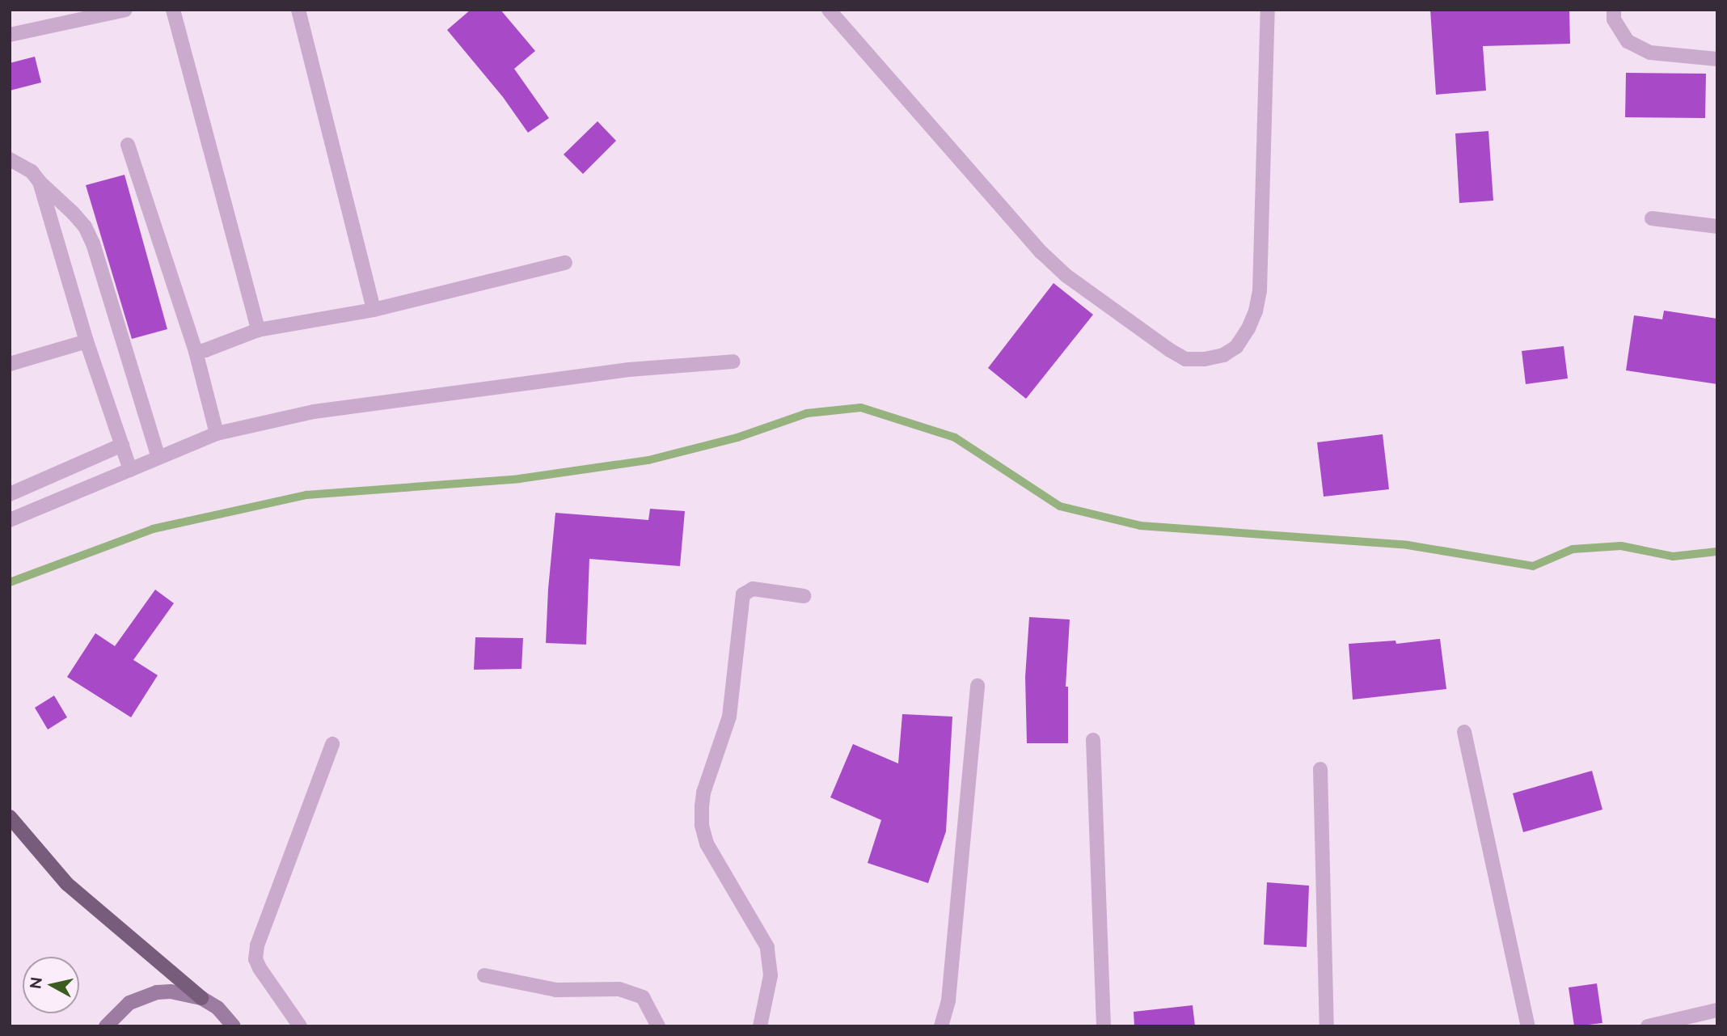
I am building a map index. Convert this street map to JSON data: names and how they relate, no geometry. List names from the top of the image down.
{
  "north": "left"
}
